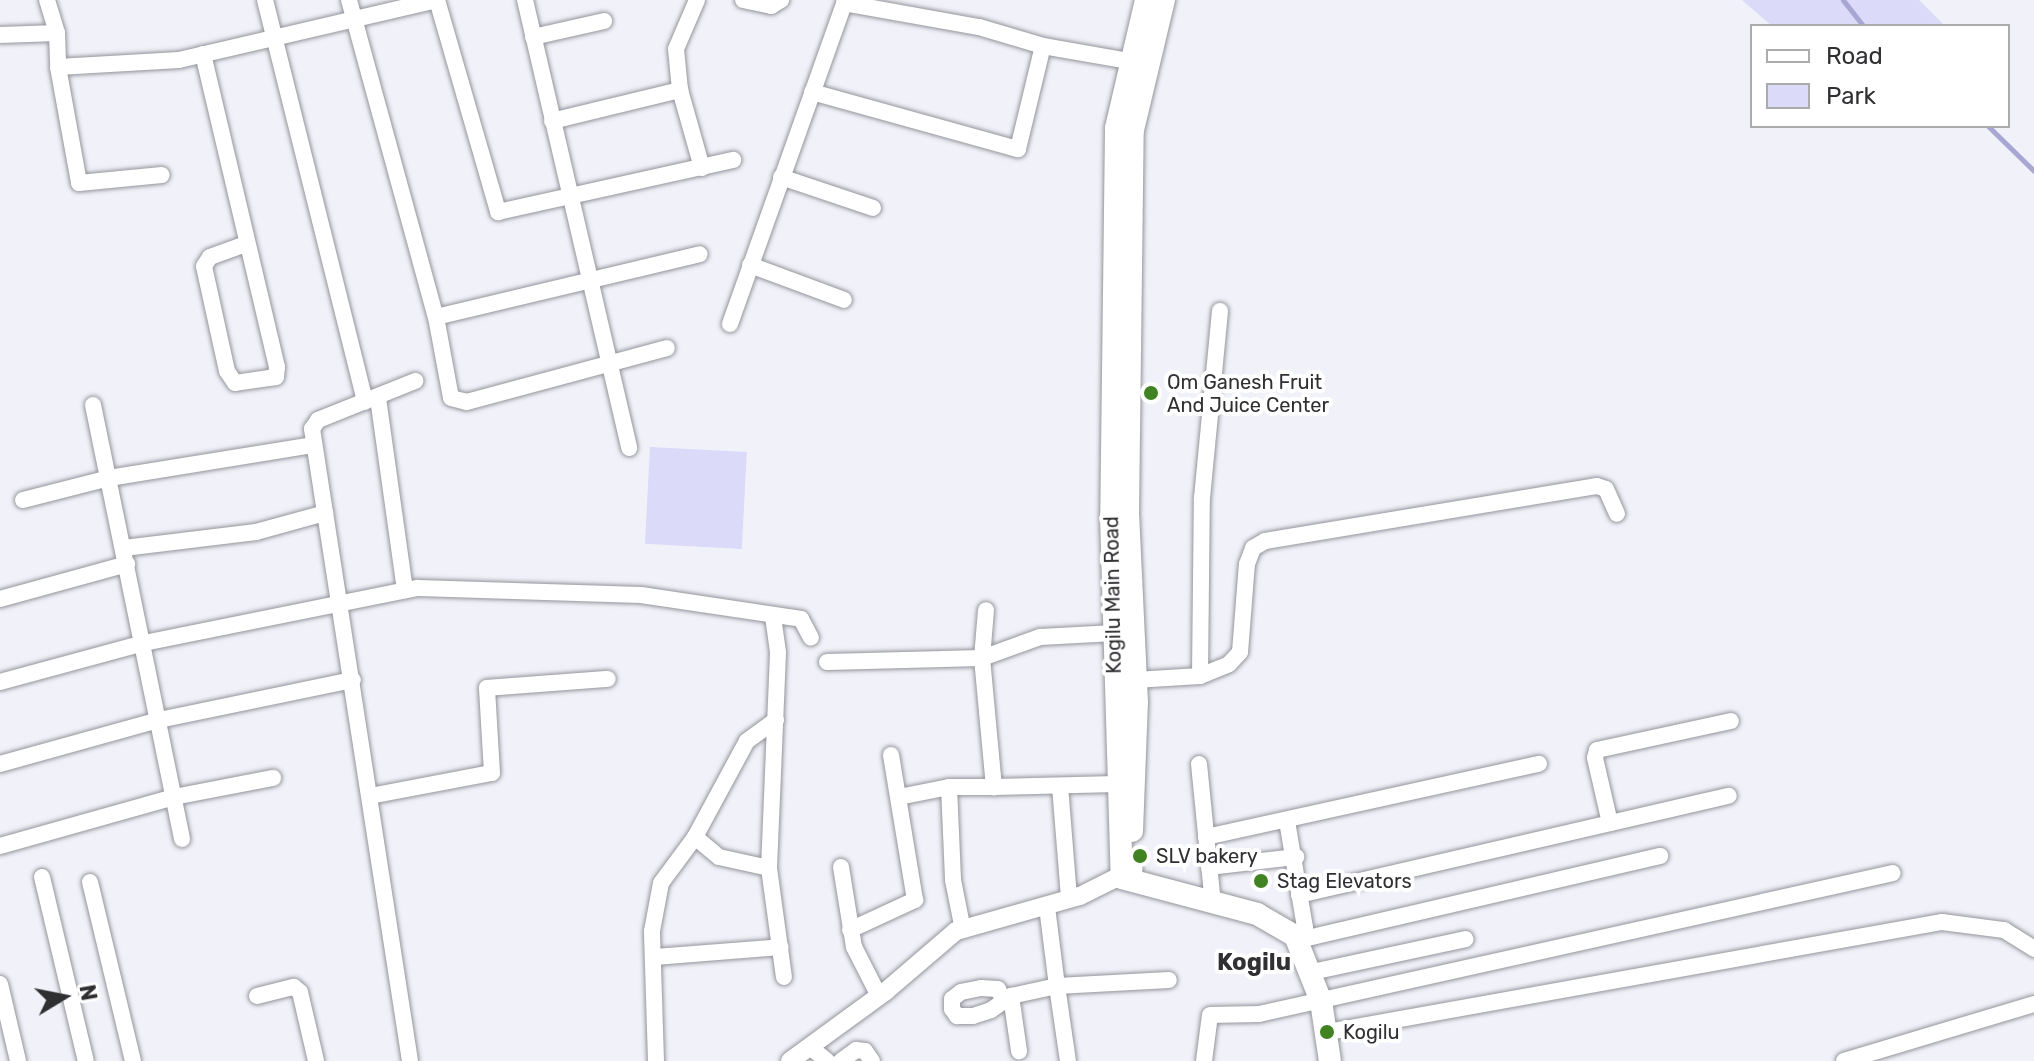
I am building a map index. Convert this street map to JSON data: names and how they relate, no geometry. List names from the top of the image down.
{
  "streets": {
    "main road": ["Kogilu Main Road"]
  },
  "districts": ["Kogilu"],
  "places": [
    "Om Ganesh Fruit And Juice Center",
    "SLV bakery",
    "Stag Elevators",
    "Kogilu"
  ],
  "legend": ["Road", "Park"],
  "north": "right"
}
